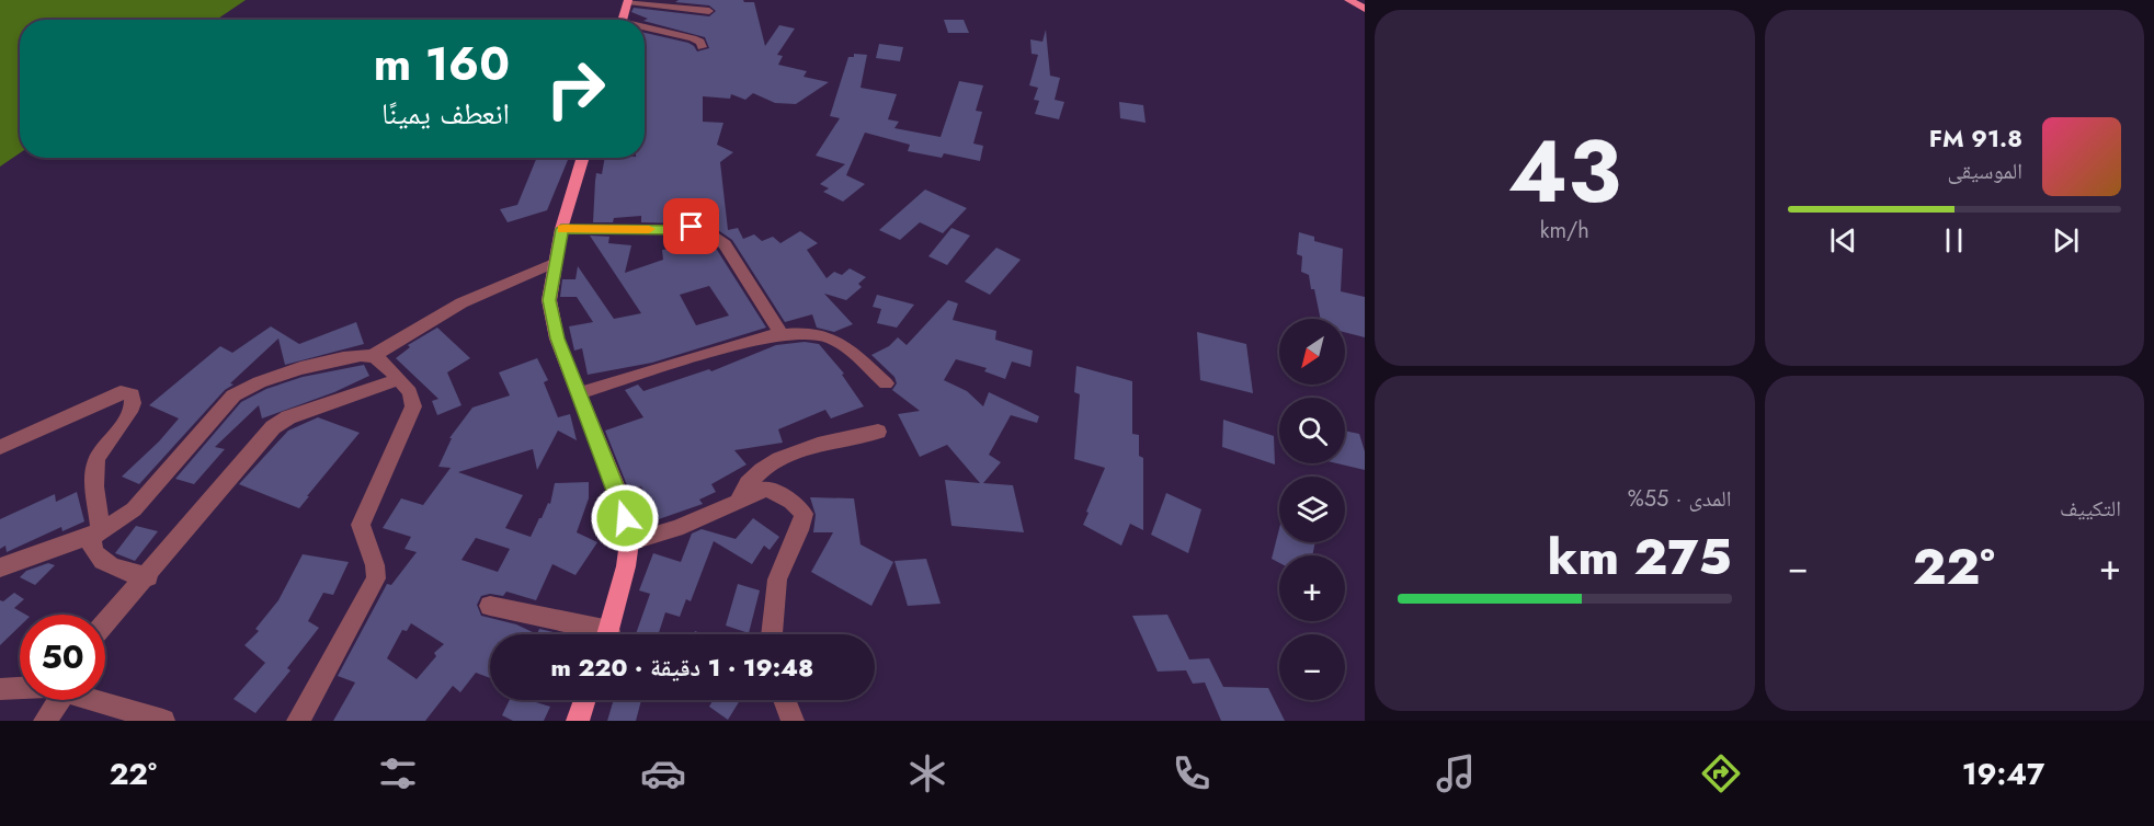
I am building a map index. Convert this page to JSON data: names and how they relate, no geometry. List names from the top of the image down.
{
  "north": "bottom left",
  "page": {
    "tile": [
      ["43", "km/h"],
      "التكييف",
      ["المدى · 55%", "275 km"]
    ],
    "turn": ["160 m", "انعطف يمينًا"],
    "song": ["91.8 FM", "الموسيقى"],
    "map_buttons": ["+", "−"],
    "heat": ["−", "22°", "+"],
    "limit": "50",
    "trip": "19:48 · 1 دقيقة · 220 m",
    "tabs": ["19:47", "22°"]
  }
}
